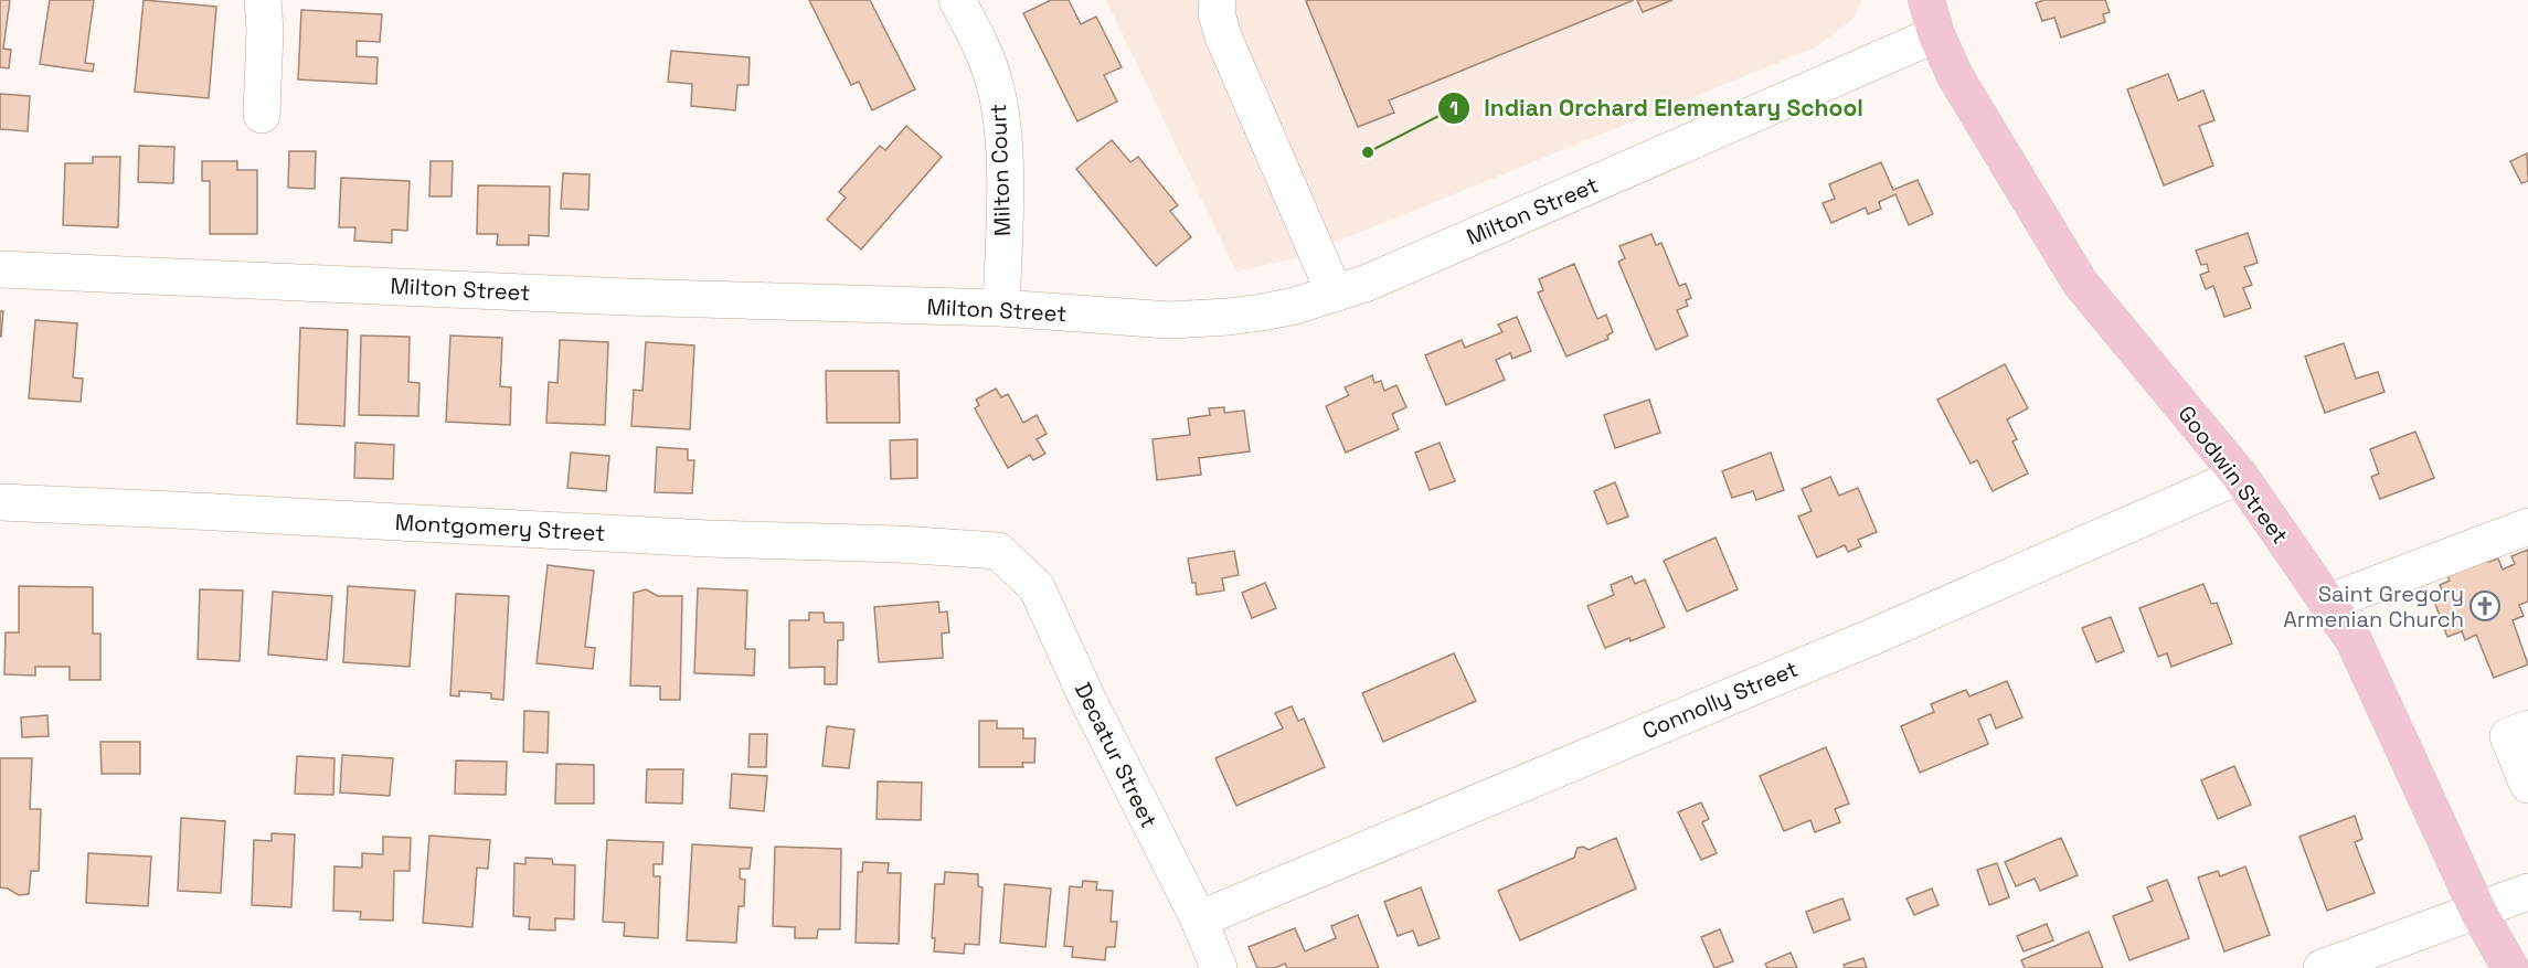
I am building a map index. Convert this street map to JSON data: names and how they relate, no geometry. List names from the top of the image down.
{
  "streets": {
    "main road": ["Goodwin Street"],
    "street": [
      "Milton Court",
      "Milton Street",
      "Montgomery Street",
      "Connolly Street",
      "Decatur Street"
    ]
  },
  "crossings": [
    ["Milton Court", "Milton Street"],
    ["Milton Street", "Goodwin Street"],
    ["Goodwin Street", "Connolly Street"],
    ["Montgomery Street", "Decatur Street"],
    ["Connolly Street", "Decatur Street"]
  ],
  "places": {
    "other": ["Indian Orchard Elementary School"],
    "church": ["Saint Gregory Armenian Church"]
  }
}
